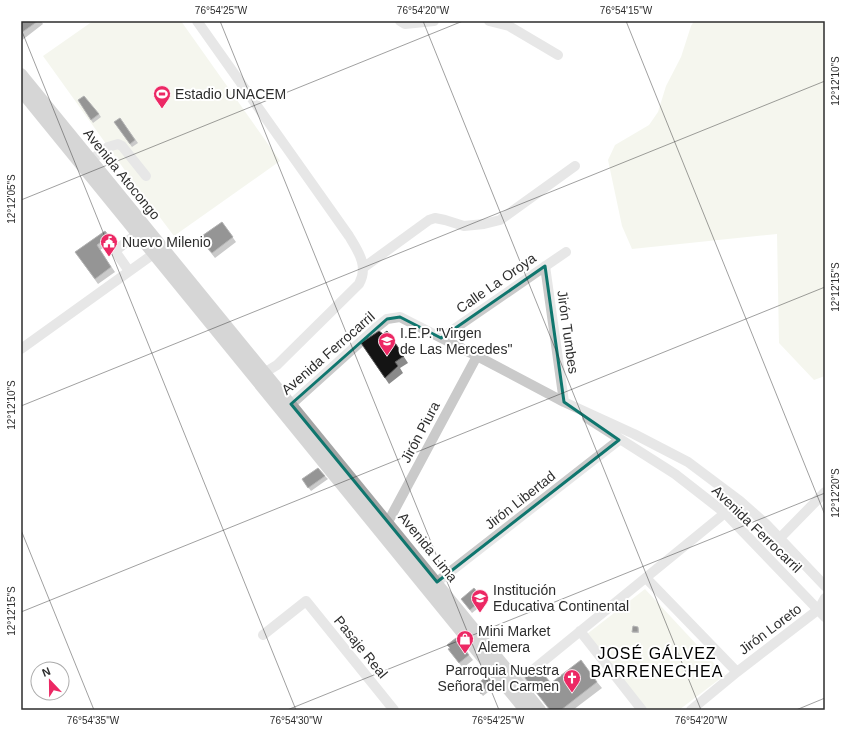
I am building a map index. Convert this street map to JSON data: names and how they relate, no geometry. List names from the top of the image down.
{
  "streets": {
    "main road": ["Avenida Atocongo", "Avenida Lima"],
    "street": [
      "Calle La Oroya",
      "Jirón Tumbes",
      "Avenida Ferrocarril",
      "Jirón Piura",
      "Jirón Libertad",
      "Jirón Loreto",
      "Pasaje Real"
    ]
  },
  "crossings": [
    ["Avenida Atocongo", "Avenida Ferrocarril"],
    ["Avenida Atocongo", "Avenida Lima"],
    ["Calle La Oroya", "Jirón Tumbes"],
    ["Calle La Oroya", "Avenida Ferrocarril"],
    ["Jirón Tumbes", "Avenida Ferrocarril"],
    ["Avenida Ferrocarril", "Jirón Piura"],
    ["Avenida Ferrocarril", "Jirón Libertad"],
    ["Avenida Ferrocarril", "Avenida Lima"],
    ["Avenida Ferrocarril", "Jirón Loreto"],
    ["Jirón Piura", "Avenida Lima"],
    ["Jirón Libertad", "Avenida Lima"]
  ],
  "districts": ["JOSÉ GÁLVEZ BARRENECHEA"],
  "places": {
    "sports": ["Estadio UNACEM"],
    "public building": ["Nuevo Milenio"],
    "school or university": ["I.E.P. \"Virgen de Las Mercedes\"", "Institución Educativa Continental"],
    "shop": ["Mini Market Alemera"],
    "church": ["Parroquia Nuestra Señora del Carmen"]
  },
  "north": "top",
  "coordinates": [
    "76°54'25\"W",
    "76°54'20\"W",
    "76°54'15\"W",
    "12°12'10\"S",
    "12°12'05\"S",
    "12°12'15\"S",
    "12°12'20\"S",
    "76°54'35\"W",
    "76°54'30\"W"
  ]
}
